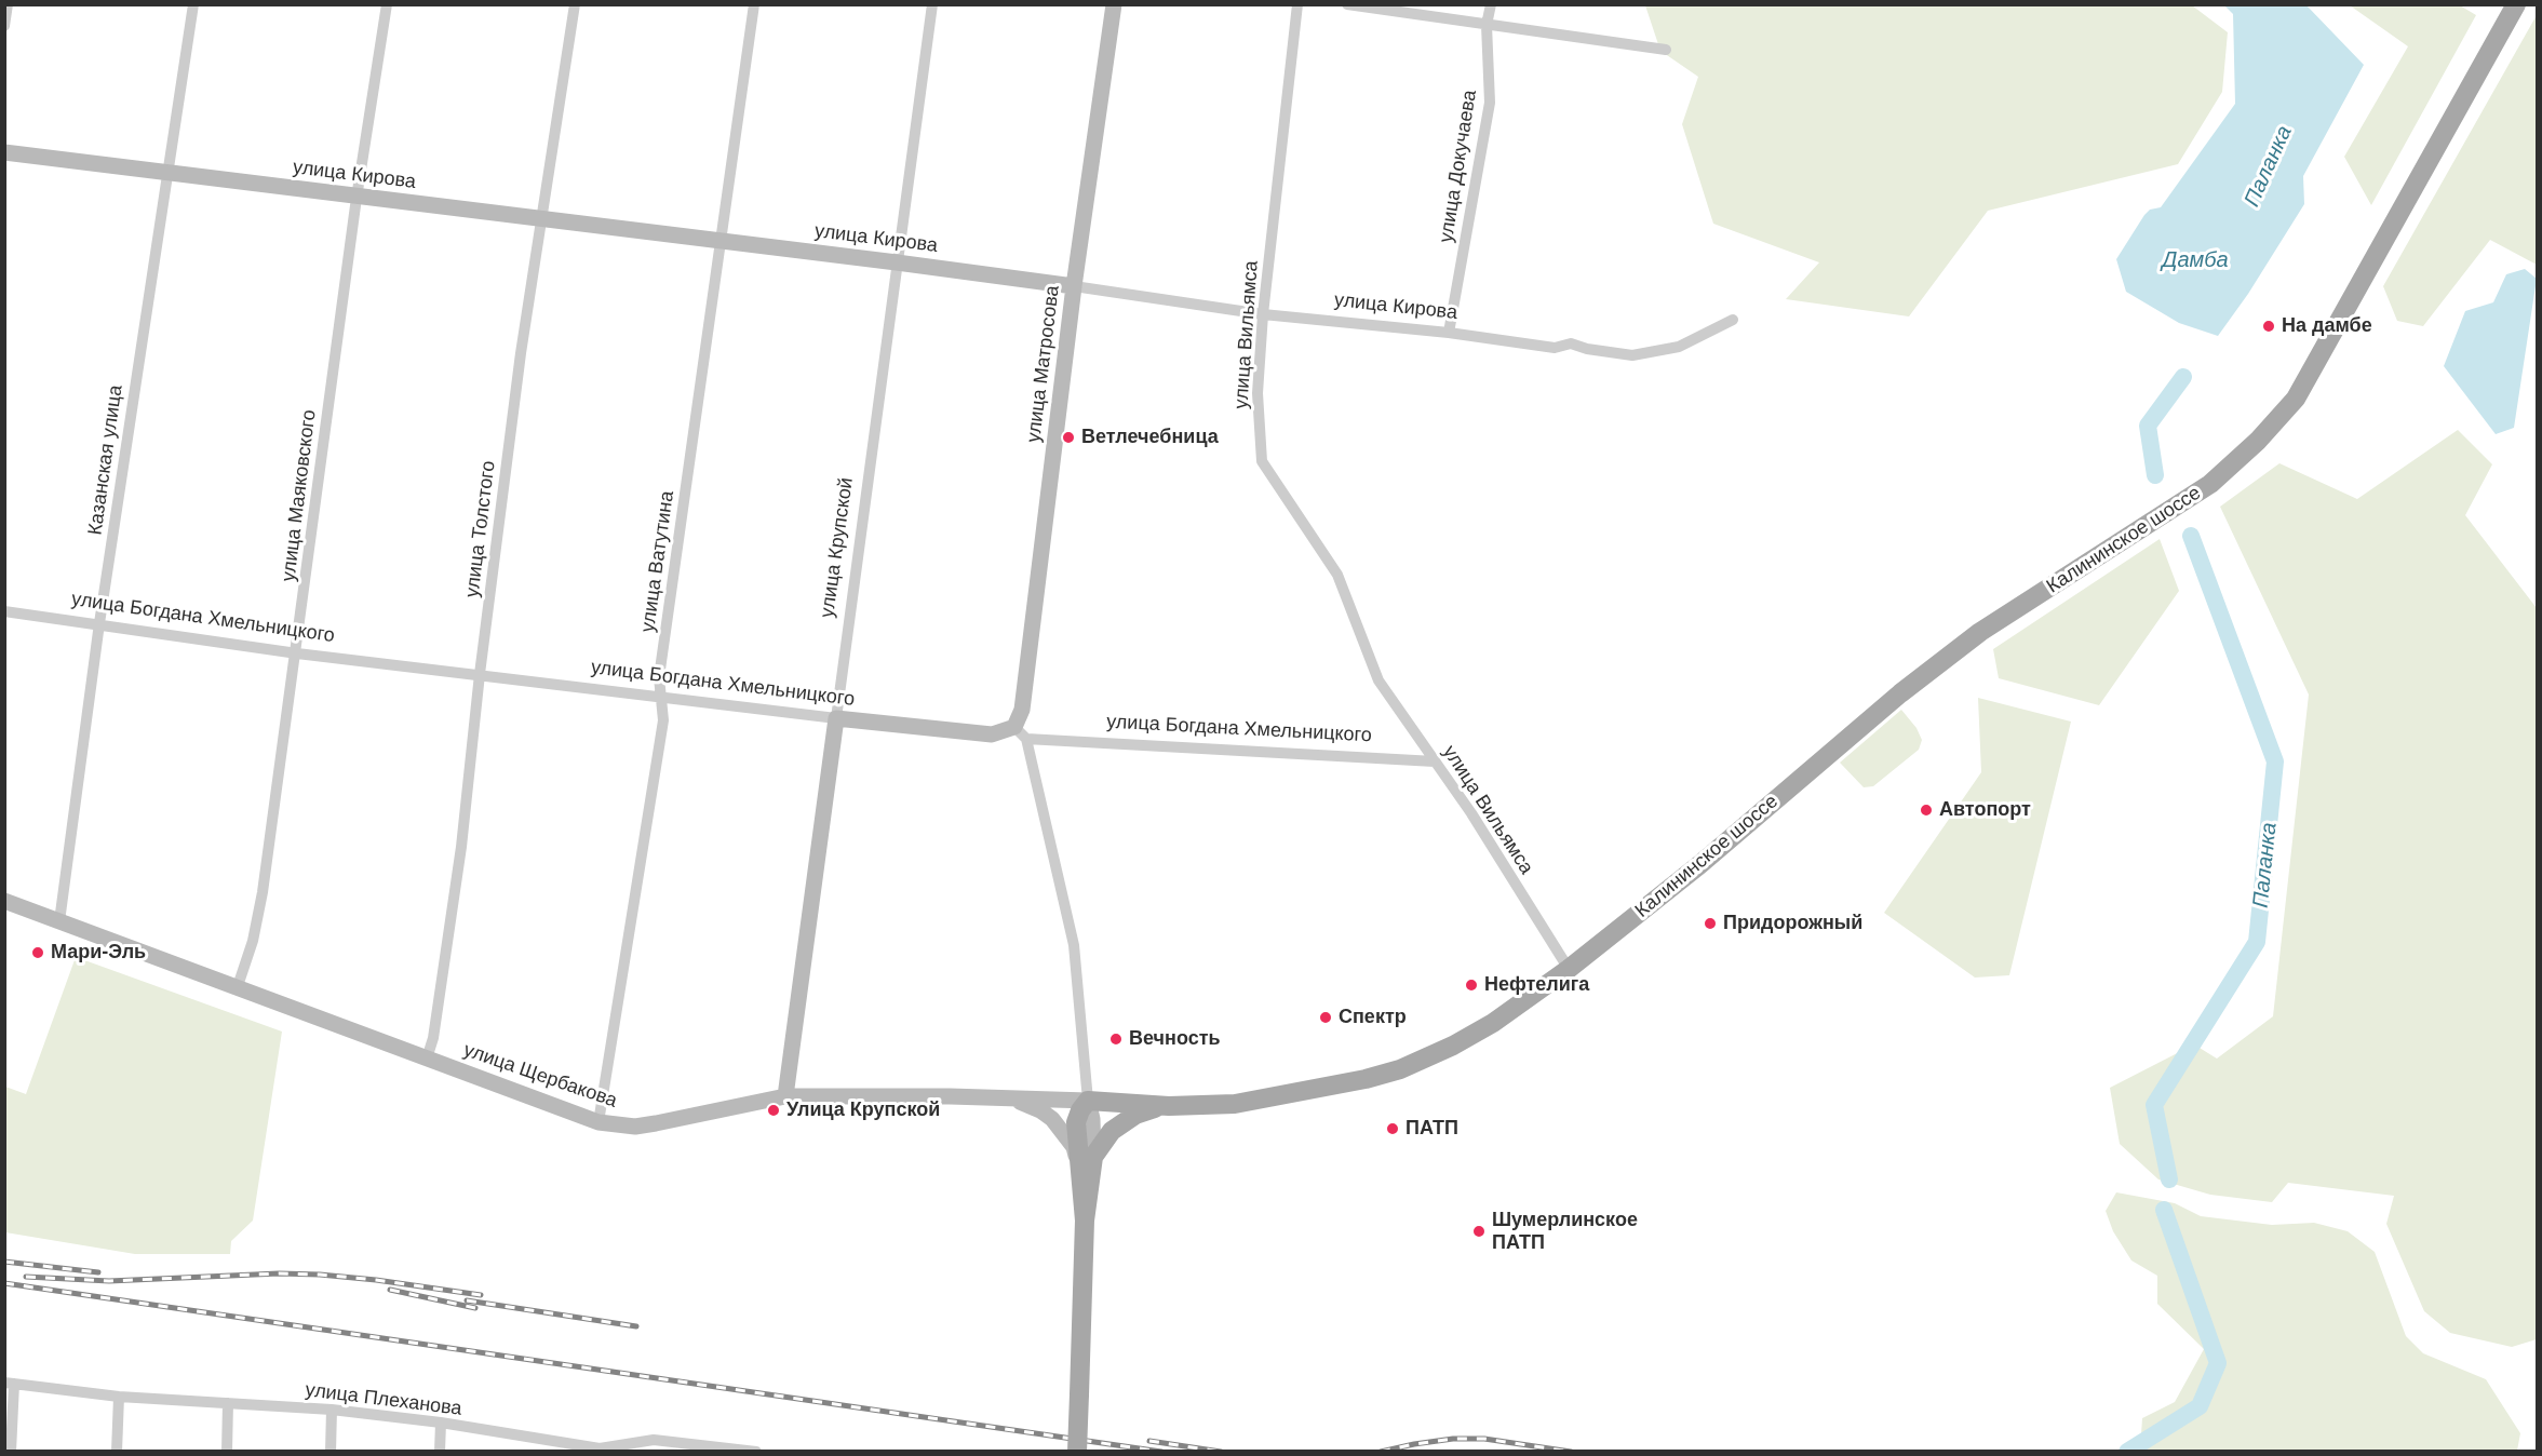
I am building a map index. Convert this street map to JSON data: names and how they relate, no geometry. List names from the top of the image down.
{
  "streets": {
    "main road": ["Калининское шоссе"],
    "street": [
      "улица Докучаева",
      "улица Кирова",
      "улица Вильямса",
      "улица Матросова",
      "Казанская улица",
      "улица Маяковского",
      "улица Толстого",
      "улица Крупской",
      "улица Ватутина",
      "улица Богдана Хмельницкого",
      "улица Щербакова",
      "улица Плеханова"
    ]
  },
  "crossings": [
    ["улица Докучаева", "улица Кирова"],
    ["улица Кирова", "улица Вильямса"],
    ["улица Кирова", "улица Матросова"],
    ["улица Кирова", "Казанская улица"],
    ["улица Кирова", "улица Маяковского"],
    ["улица Кирова", "улица Толстого"],
    ["улица Кирова", "улица Крупской"],
    ["улица Кирова", "улица Ватутина"],
    ["улица Вильямса", "Калининское шоссе"],
    ["улица Вильямса", "улица Богдана Хмельницкого"],
    ["улица Матросова", "улица Богдана Хмельницкого"],
    ["Казанская улица", "улица Богдана Хмельницкого"],
    ["Казанская улица", "улица Щербакова"],
    ["улица Маяковского", "улица Богдана Хмельницкого"],
    ["улица Маяковского", "улица Щербакова"],
    ["улица Толстого", "улица Богдана Хмельницкого"],
    ["улица Толстого", "улица Щербакова"],
    ["Калининское шоссе", "улица Щербакова"],
    ["улица Крупской", "улица Богдана Хмельницкого"],
    ["улица Крупской", "улица Щербакова"],
    ["улица Ватутина", "улица Богдана Хмельницкого"],
    ["улица Ватутина", "улица Щербакова"]
  ],
  "water": ["Паланка", "Дамба"],
  "places": [
    "На дамбе",
    "Ветлечебница",
    "Автопорт",
    "Придорожный",
    "Мари-Эль",
    "Нефтелига",
    "Спектр",
    "Вечность",
    "Улица Крупской",
    "ПАТП",
    "Шумерлинское ПАТП"
  ]
}
